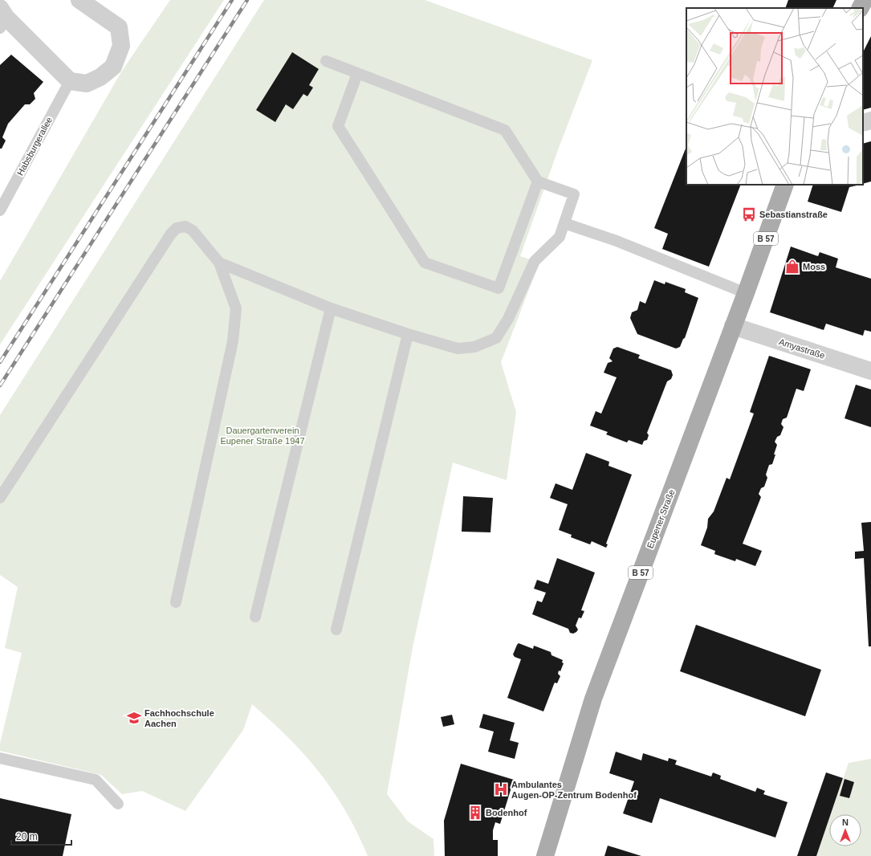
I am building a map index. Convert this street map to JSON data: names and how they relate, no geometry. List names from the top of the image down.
{
  "streets": {
    "main road": ["B 57", "Eupener Straße"],
    "street": ["Amyastraße"],
    "lane": ["Habsburgerallee"]
  },
  "crossings": [
    ["Amyastraße", "Eupener Straße"]
  ],
  "parks": ["Dauergartenverein Eupener Straße 1947"],
  "places": {
    "bus stop": ["Sebastianstraße"],
    "shop": ["Moss"],
    "school or university": ["Fachhochschule Aachen"],
    "hospital": ["Ambulantes Augen-OP-Zentrum Bodenhof"],
    "building": ["Bodenhof"]
  },
  "scale_bar": "20 m",
  "north": "top"
}
